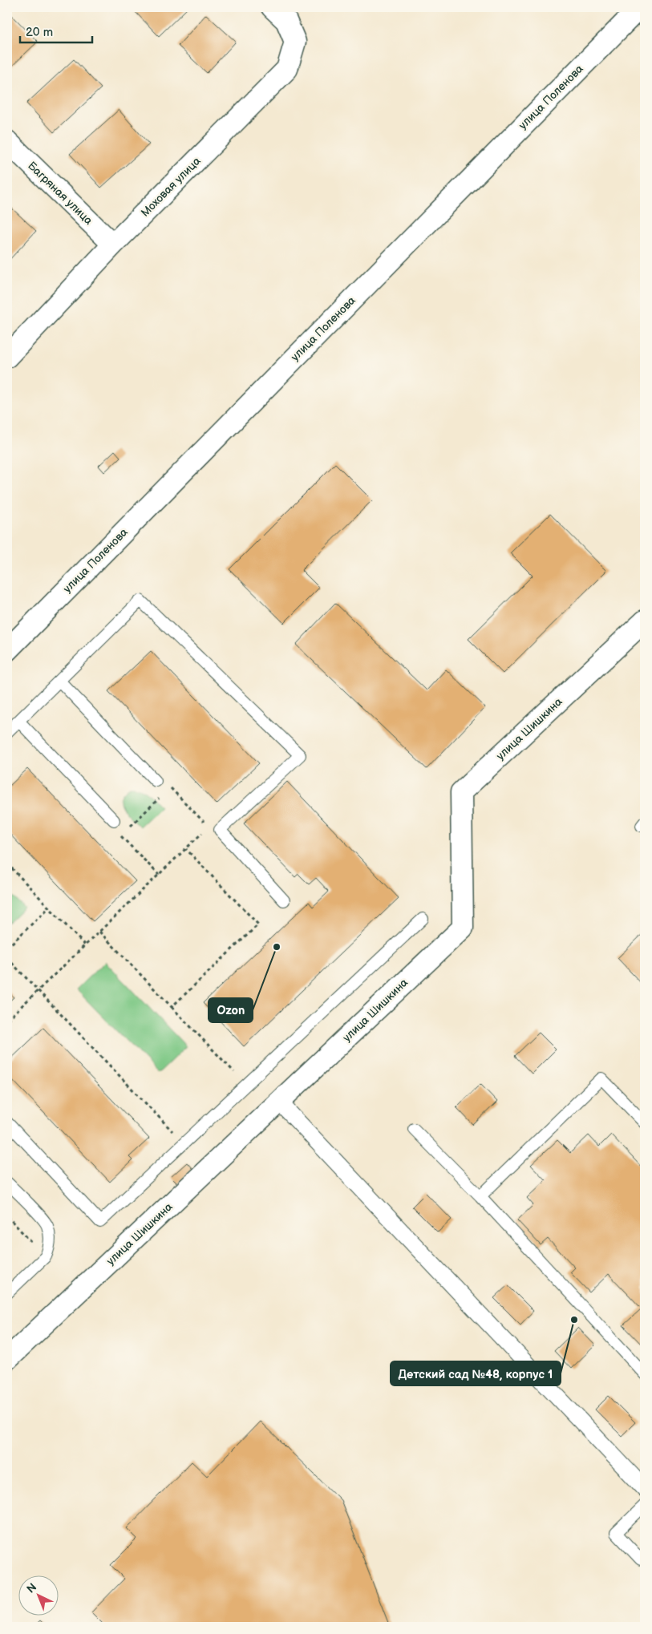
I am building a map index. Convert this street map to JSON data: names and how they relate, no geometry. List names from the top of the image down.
{
  "streets": {
    "street": [
      "улица Поленова",
      "Моховая улица",
      "Багряная улица",
      "улица Шишкина"
    ]
  },
  "crossings": [
    ["Моховая улица", "Багряная улица"]
  ],
  "places": ["Ozon", "Детский сад №48, корпус 1"],
  "scale_bar": "20 m",
  "north": "top left"
}
